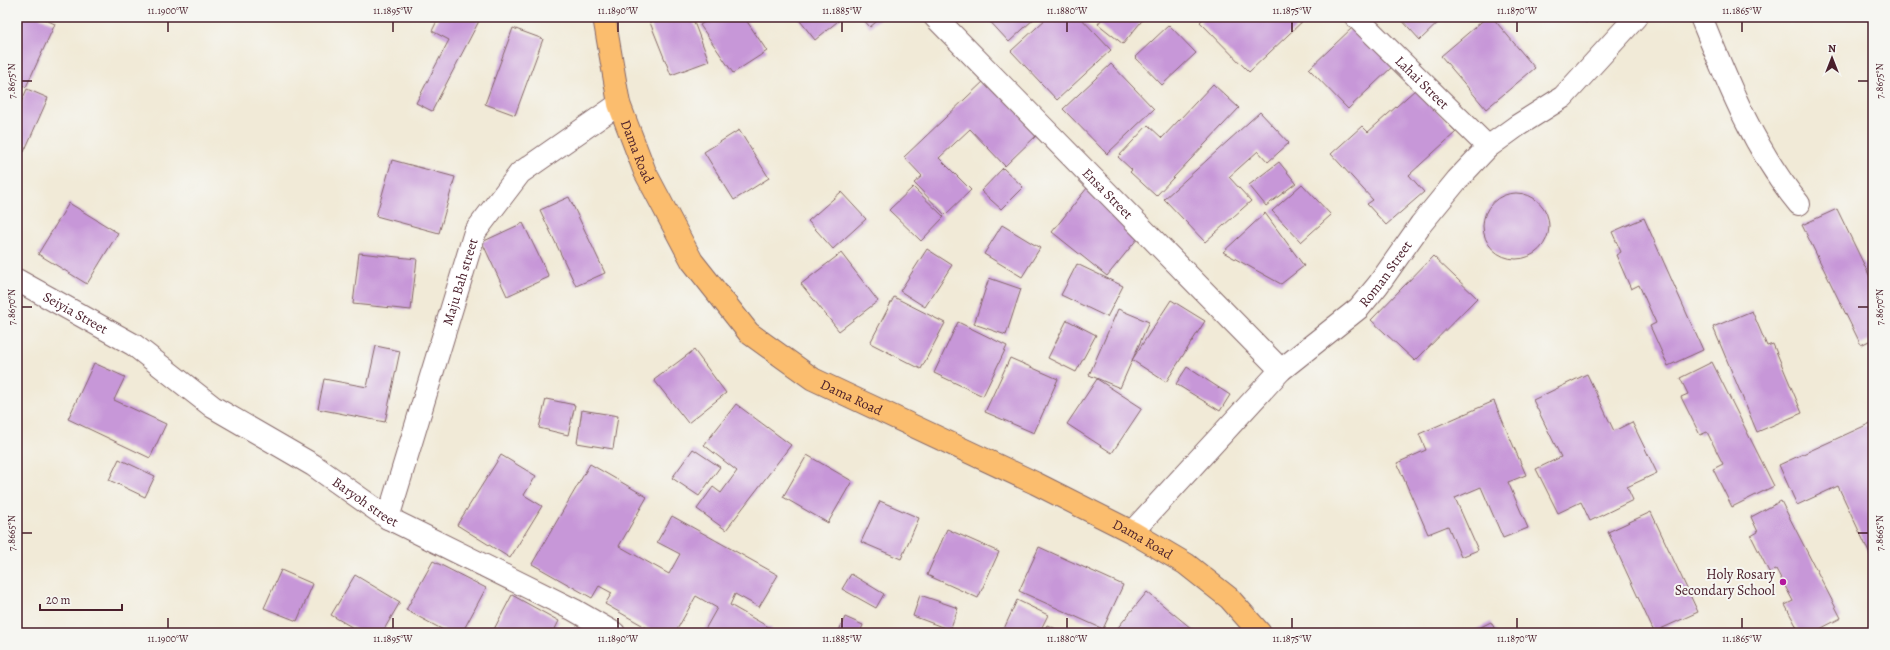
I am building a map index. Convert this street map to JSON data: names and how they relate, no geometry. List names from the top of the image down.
{
  "streets": {
    "highway": ["Dama Road"],
    "street": [
      "Lahai Street",
      "Ensa Street",
      "Roman Street",
      "Maju Bah street",
      "Seiyia Street",
      "Baryoh street"
    ]
  },
  "crossings": [
    ["Lahai Street", "Roman Street"],
    ["Dama Road", "Roman Street"],
    ["Dama Road", "Maju Bah street"],
    ["Ensa Street", "Roman Street"],
    ["Maju Bah street", "Baryoh street"],
    ["Seiyia Street", "Baryoh street"]
  ],
  "places": ["Holy Rosary Secondary School"],
  "scale_bar": "20 m",
  "north": "top",
  "coordinates": [
    "11.1900°W",
    "11.1895°W",
    "11.1890°W",
    "11.1885°W",
    "11.1880°W",
    "11.1875°W",
    "11.1870°W",
    "11.1865°W",
    "7.8675°N",
    "7.8670°N",
    "7.8665°N"
  ]
}
